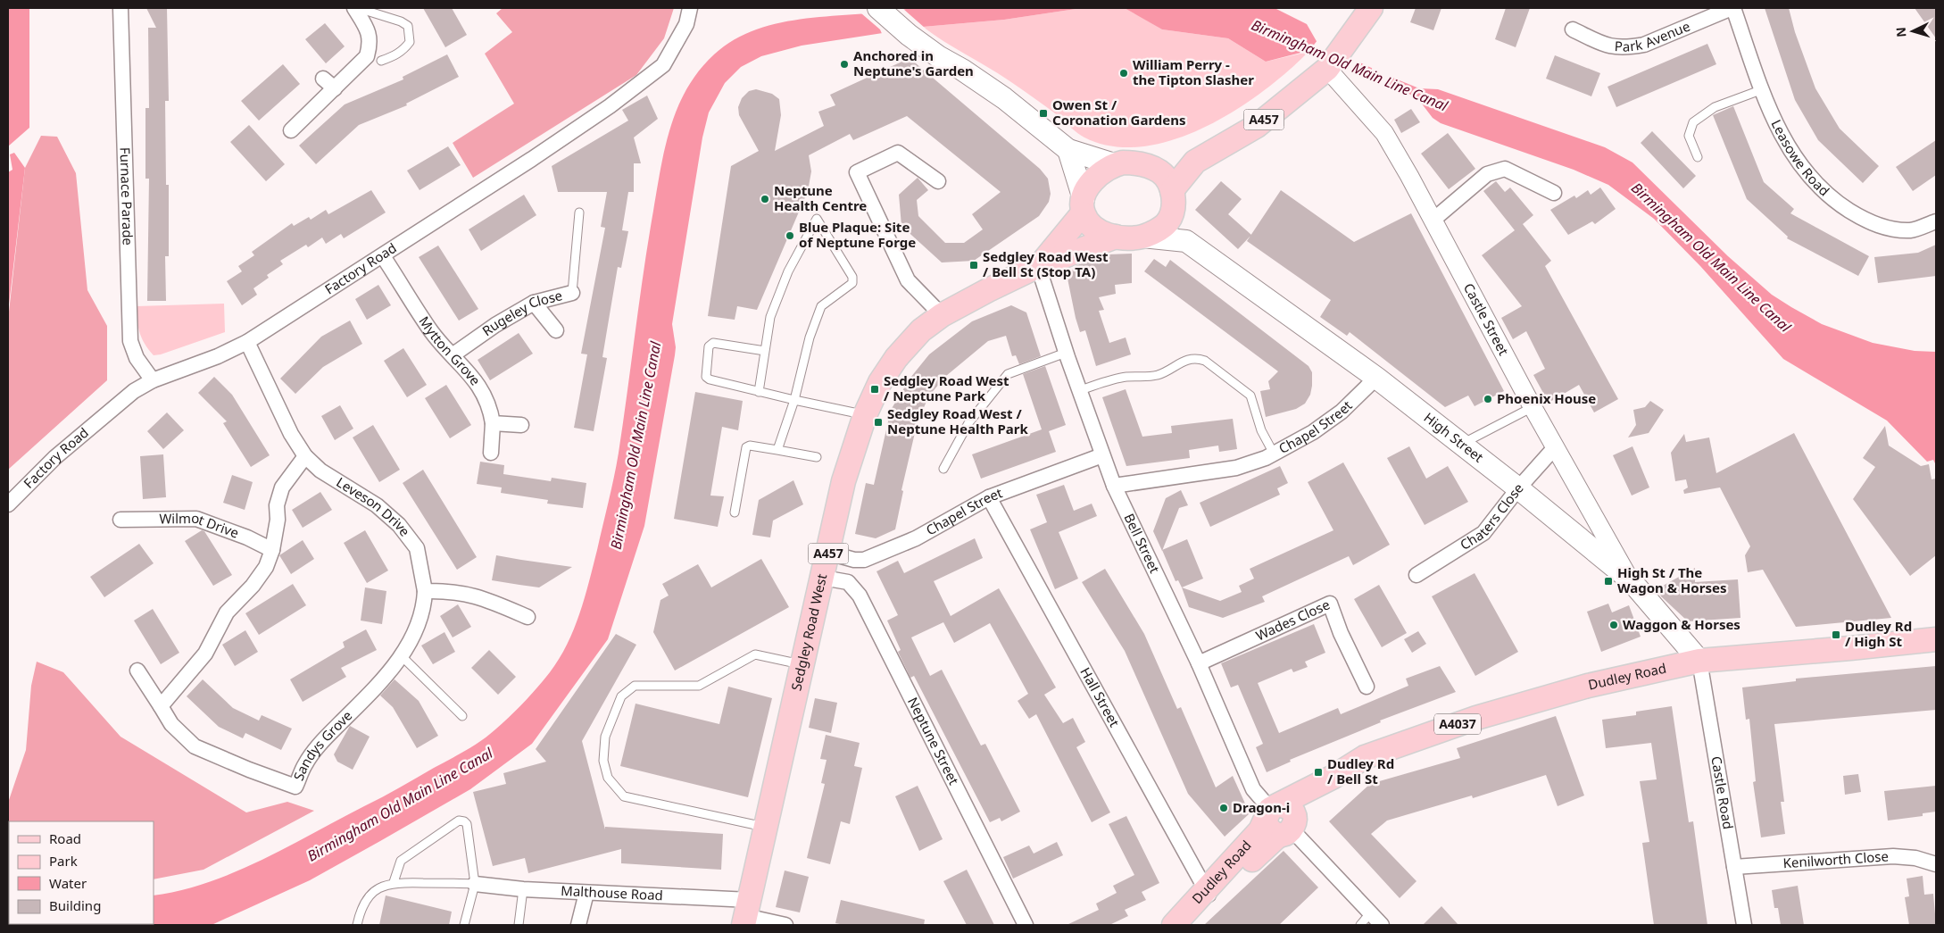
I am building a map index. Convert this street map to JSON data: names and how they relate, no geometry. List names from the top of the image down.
{
  "streets": {
    "main road": [
      "A457",
      "High Street",
      "Sedgley Road West",
      "Dudley Road",
      "A4037"
    ],
    "street": [
      "Park Avenue",
      "Leasowe Road",
      "Furnace Parade",
      "Factory Road",
      "Rugeley Close",
      "Castle Street",
      "Mytton Grove",
      "Chapel Street",
      "Leveson Drive",
      "Chaters Close",
      "Wilmot Drive",
      "Bell Street",
      "Wades Close",
      "Hall Street",
      "Neptune Street",
      "Sandys Grove",
      "Castle Road",
      "Kenilworth Close",
      "Malthouse Road"
    ]
  },
  "crossings": [
    ["Park Avenue", "Leasowe Road"],
    ["A457", "Castle Street"],
    ["A457", "High Street"],
    ["A457", "Sedgley Road West"],
    ["Furnace Parade", "Factory Road"],
    ["Factory Road", "Mytton Grove"],
    ["Factory Road", "Leveson Drive"],
    ["Rugeley Close", "Mytton Grove"],
    ["Castle Street", "High Street"],
    ["Castle Street", "Chaters Close"],
    ["Chapel Street", "High Street"],
    ["Chapel Street", "Bell Street"],
    ["Chapel Street", "Sedgley Road West"],
    ["Chapel Street", "Hall Street"],
    ["High Street", "Chaters Close"],
    ["High Street", "Sedgley Road West"],
    ["High Street", "Dudley Road"],
    ["High Street", "Castle Road"],
    ["Leveson Drive", "Sandys Grove"],
    ["Bell Street", "Wades Close"],
    ["Bell Street", "Sedgley Road West"],
    ["Bell Street", "Dudley Road"],
    ["Sedgley Road West", "Neptune Street"],
    ["Sedgley Road West", "Malthouse Road"],
    ["Dudley Road", "Hall Street"],
    ["Dudley Road", "Castle Road"],
    ["Castle Road", "Kenilworth Close"]
  ],
  "water": ["Birmingham Old Main Line Canal"],
  "places": {
    "other": [
      "Anchored in Neptune's Garden",
      "William Perry - the Tipton Slasher",
      "Neptune Health Centre",
      "Blue Plaque: Site of Neptune Forge",
      "Phoenix House",
      "Waggon & Horses",
      "Dragon-i"
    ],
    "transit": [
      "Owen St / Coronation Gardens",
      "Sedgley Road West / Bell St (Stop TA)",
      "Sedgley Road West / Neptune Park",
      "Sedgley Road West / Neptune Health Park",
      "High St / The Wagon & Horses",
      "Dudley Rd / High St",
      "Dudley Rd / Bell St"
    ]
  },
  "legend": [
    "Road",
    "Park",
    "Water",
    "Building"
  ],
  "north": "left"
}
